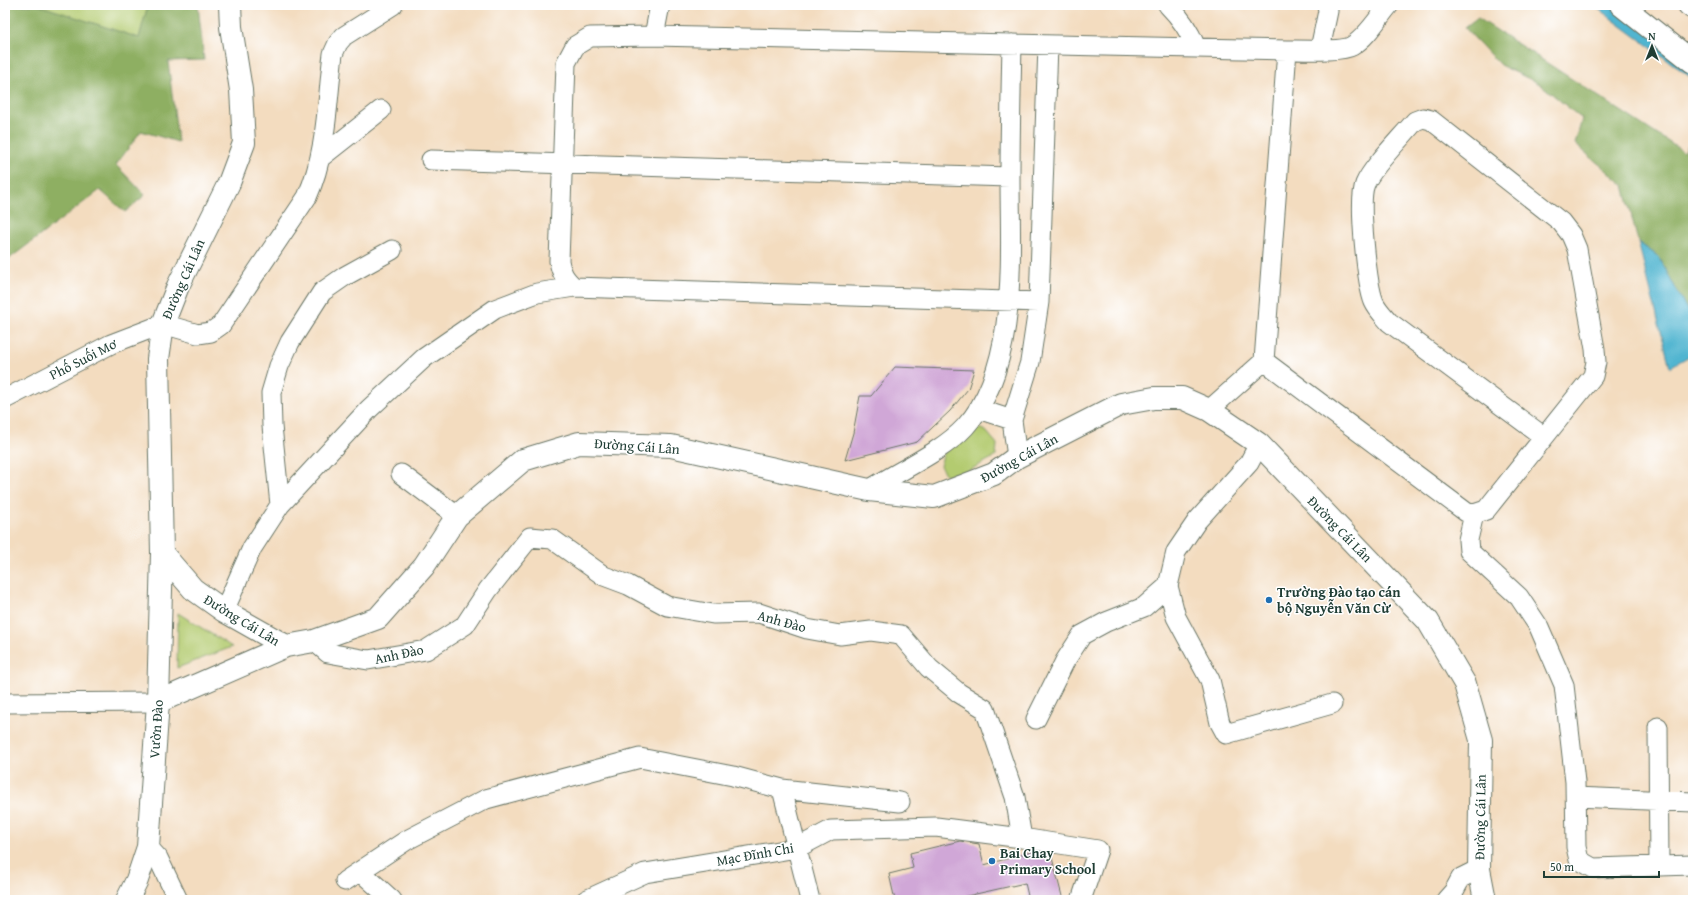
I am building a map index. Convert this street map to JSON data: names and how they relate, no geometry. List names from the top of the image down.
{
  "streets": {
    "main road": ["Đường Cái Lân", "Vườn Đào"],
    "street": ["Phố Suối Mơ", "Anh Đào", "Mạc Đĩnh Chi"]
  },
  "crossings": [
    ["Đường Cái Lân", "Phố Suối Mơ"],
    ["Đường Cái Lân", "Anh Đào"],
    ["Đường Cái Lân", "Vườn Đào"],
    ["Anh Đào", "Mạc Đĩnh Chi"]
  ],
  "places": ["Trường Đào tạo cán bộ Nguyễn Văn Cừ", "Bai Chay Primary School"],
  "scale_bar": "50 m",
  "north": "top"
}
